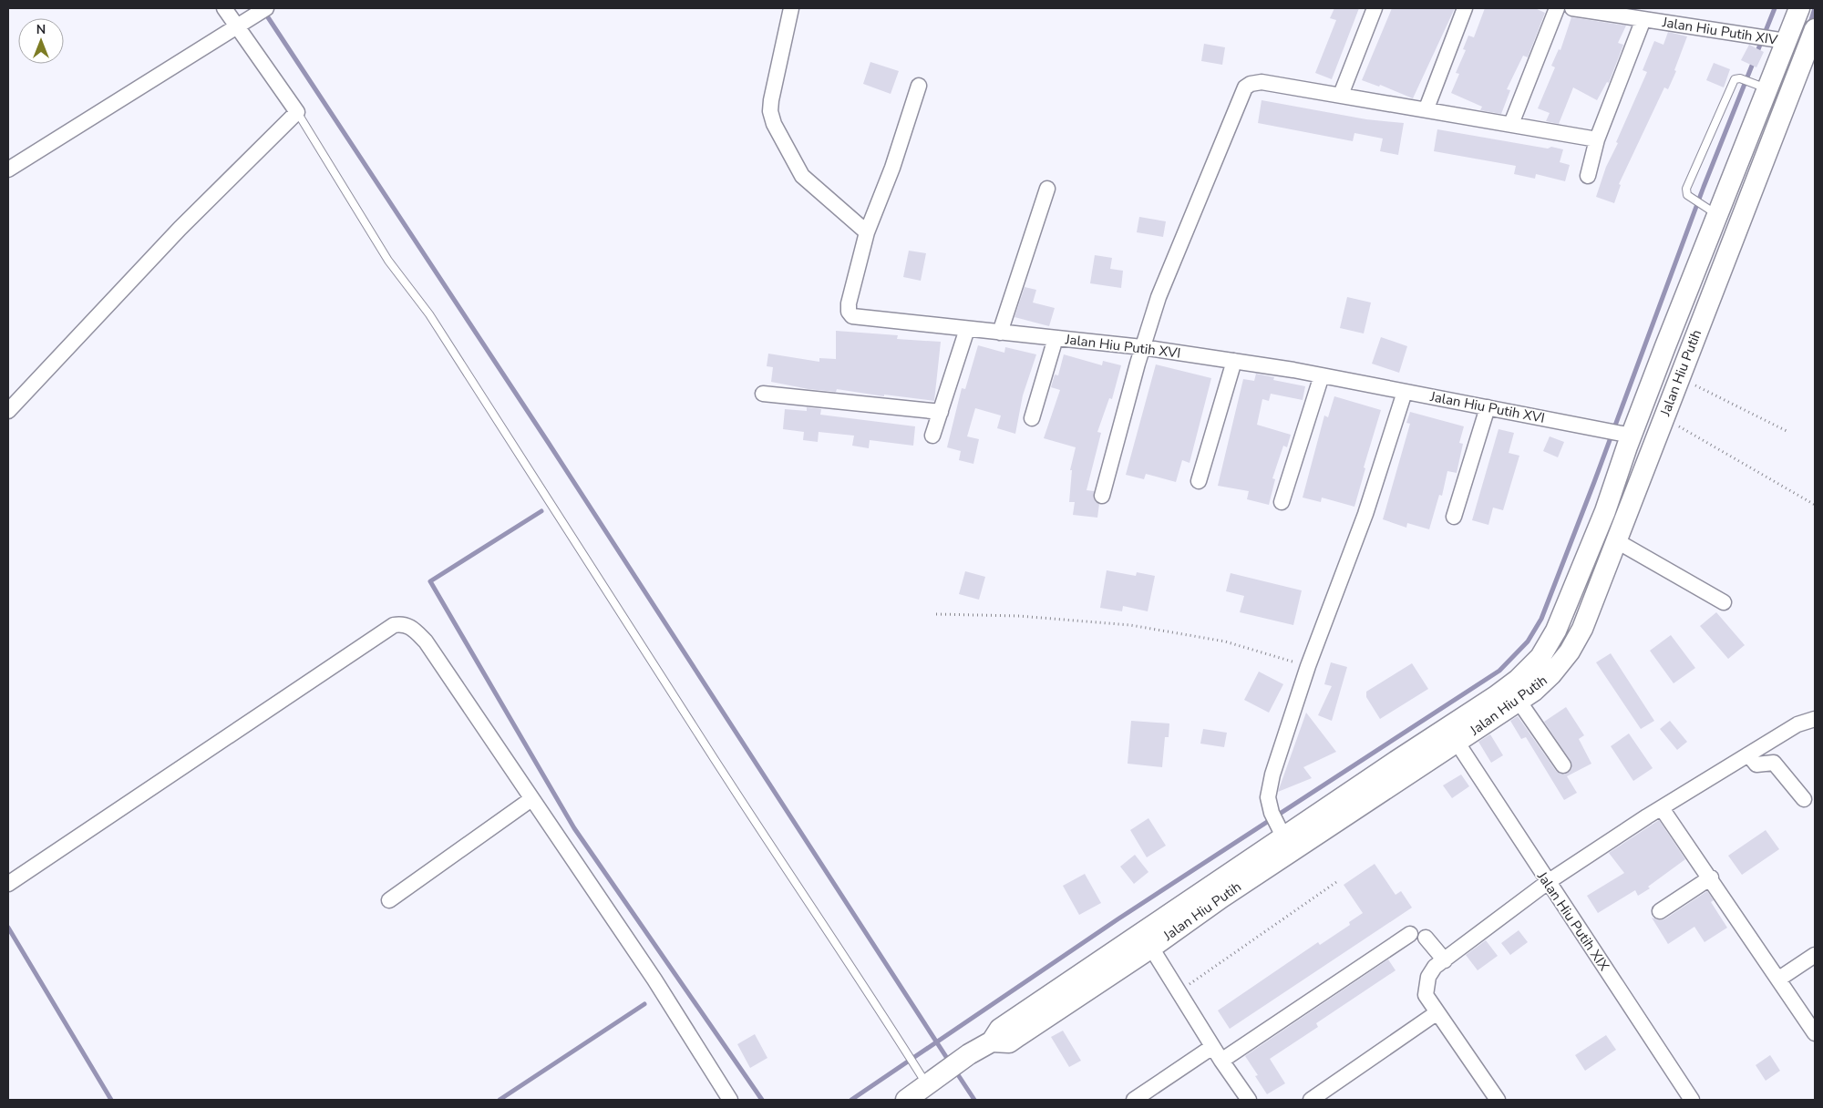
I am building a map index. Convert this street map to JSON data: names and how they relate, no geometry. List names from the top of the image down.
{
  "streets": {
    "street": [
      "Jalan Hiu Putih XIV",
      "Jalan Hiu Putih XVI",
      "Jalan Hiu Putih",
      "Jalan Hiu Putih XIX"
    ]
  },
  "crossings": [
    ["Jalan Hiu Putih XIV", "Jalan Hiu Putih"],
    ["Jalan Hiu Putih XVI", "Jalan Hiu Putih"],
    ["Jalan Hiu Putih", "Jalan Hiu Putih XIX"]
  ],
  "north": "top"
}
